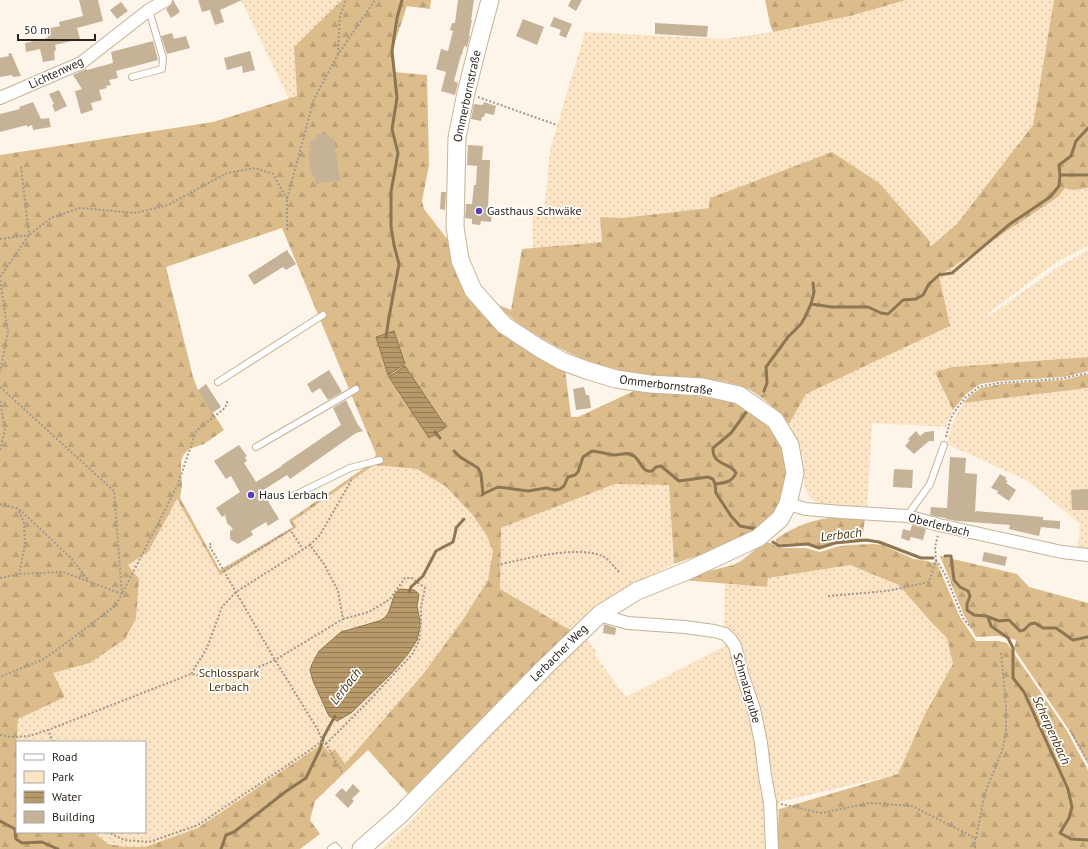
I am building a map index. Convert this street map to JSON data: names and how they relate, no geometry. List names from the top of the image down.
{
  "streets": {
    "street": [
      "Lichtenweg",
      "Ommerbornstraße",
      "Oberlerbach",
      "Lerbacher Weg",
      "Schmalzgrube"
    ]
  },
  "crossings": [
    ["Ommerbornstraße", "Oberlerbach"],
    ["Ommerbornstraße", "Lerbacher Weg"],
    ["Oberlerbach", "Lerbacher Weg"],
    ["Lerbacher Weg", "Schmalzgrube"]
  ],
  "water": ["Lerbach", "Scherpenbach"],
  "parks": ["Schlosspark Lerbach"],
  "places": ["Gasthaus Schwäke", "Haus Lerbach"],
  "legend": [
    "Road",
    "Park",
    "Water",
    "Building"
  ],
  "scale_bar": "50 m"
}
